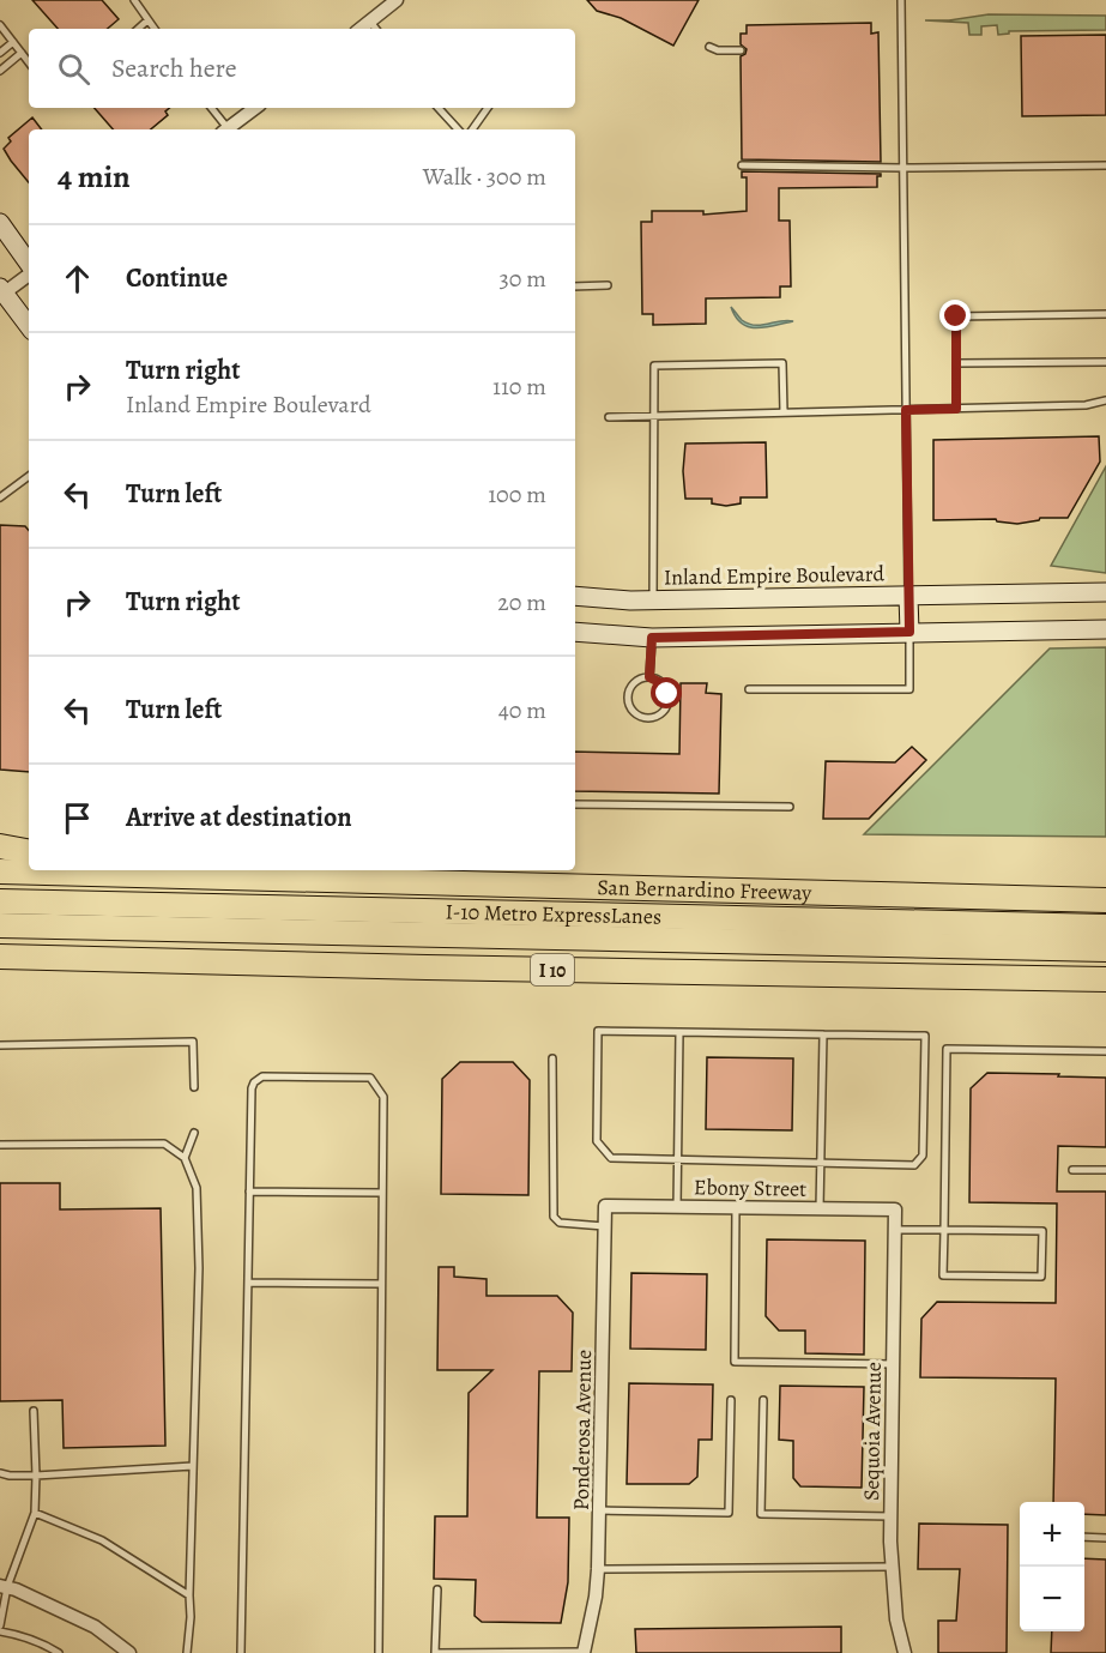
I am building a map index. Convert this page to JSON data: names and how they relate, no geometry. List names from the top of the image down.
{
  "streets": {
    "highway": ["San Bernardino Freeway", "I-10 Metro ExpressLanes", "I 10"],
    "main road": ["Inland Empire Boulevard"],
    "street": ["Ebony Street", "Ponderosa Avenue", "Sequoia Avenue"]
  },
  "crossings": [
    ["Ebony Street", "Ponderosa Avenue"],
    ["Ebony Street", "Sequoia Avenue"]
  ],
  "page": {
    "search": "Search here",
    "heading": ["4 min", "Walk · 300 m"],
    "list": [
      ["Continue", "30 m"],
      ["Turn right", "Inland Empire Boulevard", "110 m"],
      ["Turn left", "100 m"],
      ["Turn right", "20 m"],
      ["Turn left", "40 m"],
      "Arrive at destination"
    ],
    "map_buttons": ["+", "−"]
  }
}
